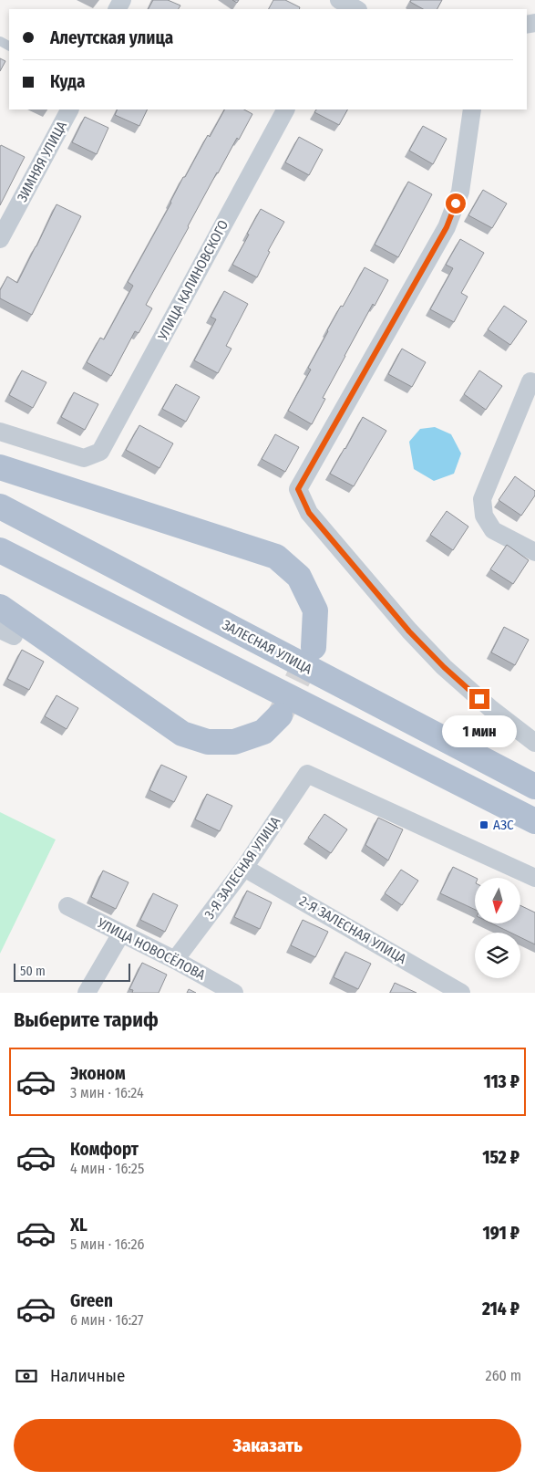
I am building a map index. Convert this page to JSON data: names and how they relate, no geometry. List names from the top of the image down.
{
  "streets": {
    "main road": ["ЗАЛЕСНАЯ УЛИЦА"],
    "street": [
      "ЗИМНЯЯ УЛИЦА",
      "УЛИЦА КАЛИНОВСКОГО",
      "3-Я ЗАЛЕСНАЯ УЛИЦА",
      "2-Я ЗАЛЕСНАЯ УЛИЦА",
      "УЛИЦА НОВОСЁЛОВА"
    ]
  },
  "crossings": [
    ["3-Я ЗАЛЕСНАЯ УЛИЦА", "2-Я ЗАЛЕСНАЯ УЛИЦА"],
    ["3-Я ЗАЛЕСНАЯ УЛИЦА", "УЛИЦА НОВОСЁЛОВА"]
  ],
  "places": {
    "transit": ["АЗС"]
  },
  "scale_bar": "50 m",
  "north": "bottom",
  "page": {
    "banner": ["Алеутская улица", "Куда"],
    "bubble": "1 мин",
    "scale": "50 m",
    "heading": "Выберите тариф",
    "list": [
      {
        "name": "Эконом",
        "note": "3 мин · 16:24",
        "value": "113 ₽"
      },
      {
        "name": "Комфорт",
        "note": "4 мин · 16:25",
        "value": "152 ₽"
      },
      {
        "name": "XL",
        "note": "5 мин · 16:26",
        "value": "191 ₽"
      },
      {
        "name": "Green",
        "note": "6 мин · 16:27",
        "value": "214 ₽"
      }
    ],
    "pay": ["Наличные", "260 m"],
    "buttons": "Заказать"
  }
}
